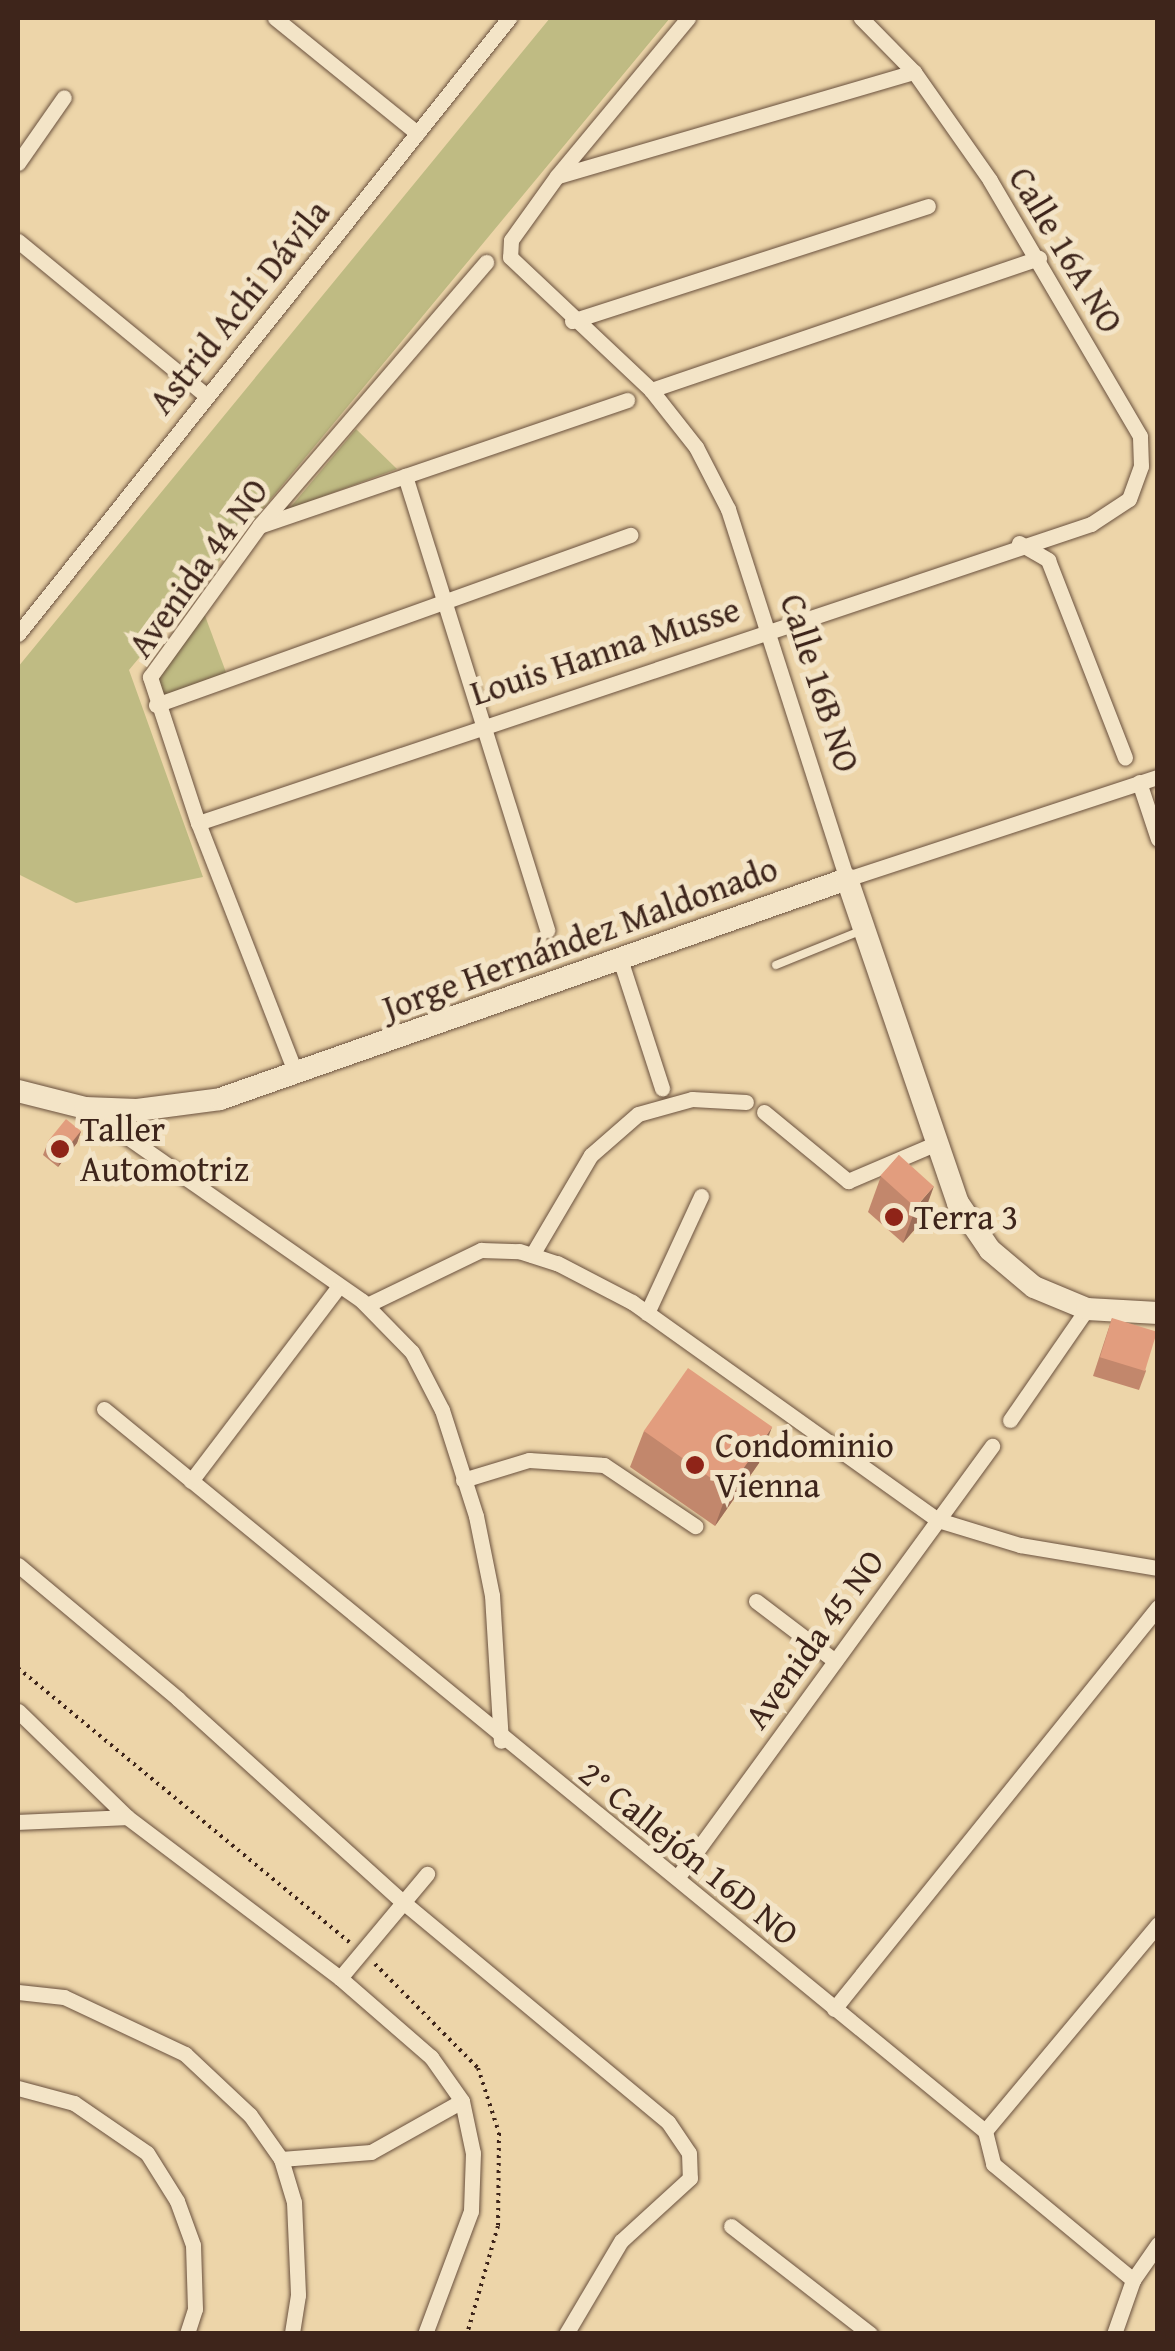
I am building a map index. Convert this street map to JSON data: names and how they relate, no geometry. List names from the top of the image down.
{
  "streets": {
    "street": [
      "Calle 16A NO",
      "Astrid Achi Dávila",
      "Avenida 44 NO",
      "Louis Hanna Musse",
      "Calle 16B NO",
      "Jorge Hernández Maldonado",
      "Avenida 45 NO",
      "2° Callejón 16D NO"
    ]
  },
  "crossings": [
    ["Calle 16A NO", "Louis Hanna Musse"],
    ["Avenida 44 NO", "Louis Hanna Musse"],
    ["Avenida 44 NO", "Jorge Hernández Maldonado"],
    ["Louis Hanna Musse", "Calle 16B NO"],
    ["Calle 16B NO", "Jorge Hernández Maldonado"],
    ["Avenida 45 NO", "2° Callejón 16D NO"]
  ],
  "places": ["Taller Automotriz", "Terra 3", "Condominio Vienna"]
}
